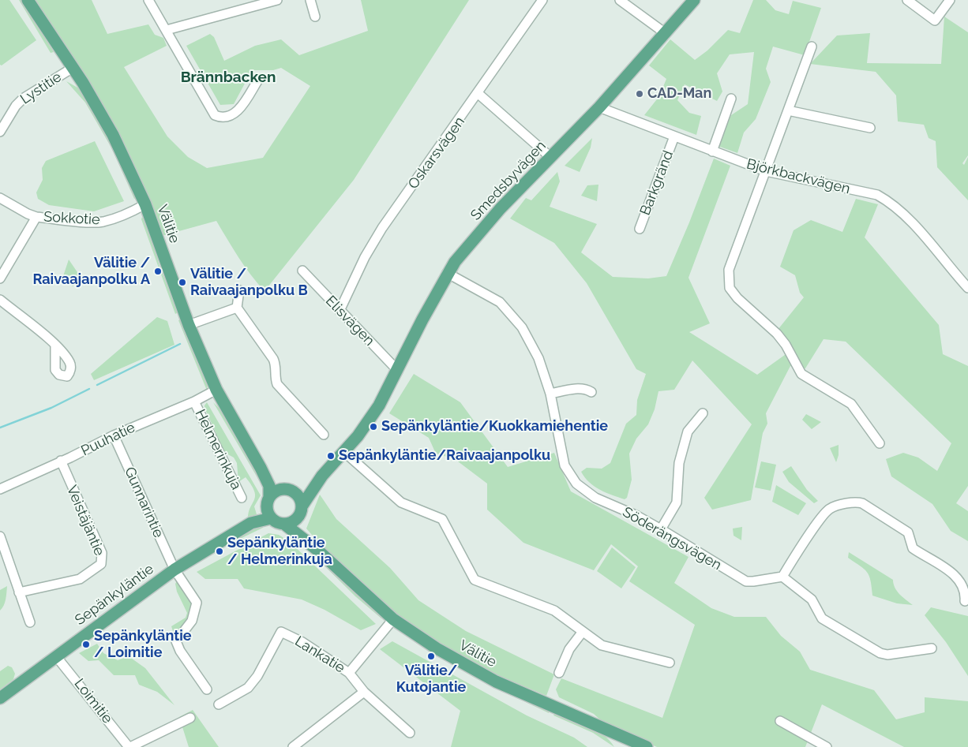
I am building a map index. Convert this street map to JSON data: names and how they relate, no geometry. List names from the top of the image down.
{
  "streets": {
    "main road": ["Smedsbyvägen", "Välitie", "Sepänkyläntie"],
    "street": [
      "Lystitie",
      "Oskarsvägen",
      "Björkbackvägen",
      "Barkgränd",
      "Sokkotie",
      "Elisvägen",
      "Puuhatie",
      "Helmerinkuja",
      "Gunnarintie",
      "Veistäjäntie",
      "Söderängsvägen",
      "Lankatie",
      "Loimitie"
    ]
  },
  "crossings": [
    ["Lystitie", "Välitie"],
    ["Oskarsvägen", "Elisvägen"],
    ["Björkbackvägen", "Smedsbyvägen"],
    ["Björkbackvägen", "Barkgränd"],
    ["Smedsbyvägen", "Elisvägen"],
    ["Smedsbyvägen", "Söderängsvägen"],
    ["Sokkotie", "Välitie"],
    ["Välitie", "Puuhatie"],
    ["Välitie", "Sepänkyläntie"],
    ["Puuhatie", "Helmerinkuja"],
    ["Puuhatie", "Gunnarintie"],
    ["Puuhatie", "Veistäjäntie"],
    ["Gunnarintie", "Sepänkyläntie"],
    ["Sepänkyläntie", "Loimitie"]
  ],
  "districts": ["Brännbacken"],
  "places": [
    "CAD-Man",
    "Välitie / Raivaajanpolku A",
    "Välitie / Raivaajanpolku B",
    "Sepänkyläntie/Kuokkamiehentie",
    "Sepänkyläntie/Raivaajanpolku",
    "Sepänkyläntie / Helmerinkuja",
    "Sepänkyläntie / Loimitie",
    "Välitie/ Kutojantie"
  ]
}
